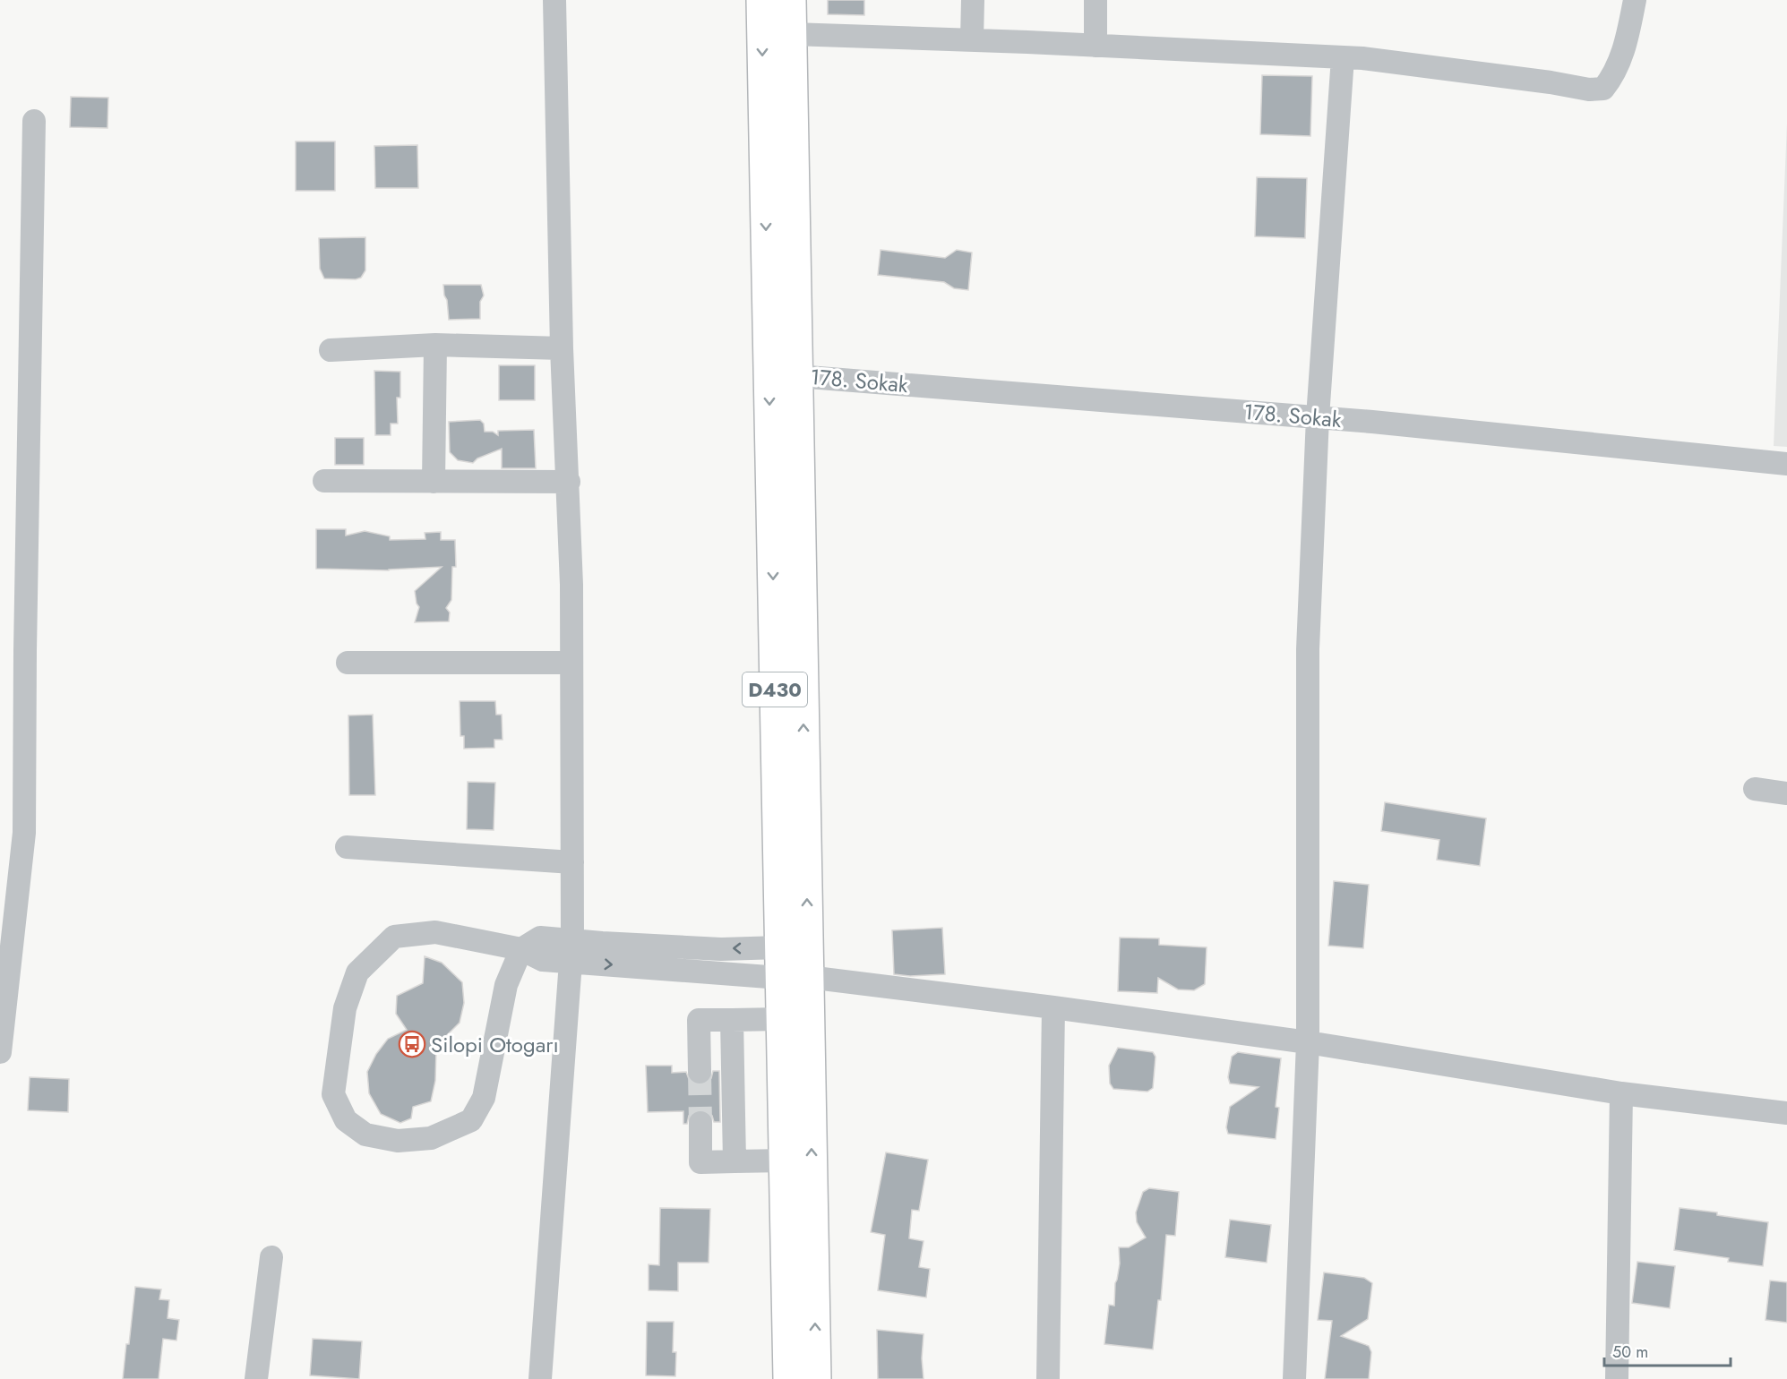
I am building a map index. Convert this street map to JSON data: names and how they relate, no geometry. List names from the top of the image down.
{
  "streets": {
    "highway": ["D430"],
    "street": ["178. Sokak"]
  },
  "crossings": [
    ["178. Sokak", "D430"]
  ],
  "places": {
    "bus stop": ["Silopi Otogarı"]
  },
  "scale_bar": "50 m"
}
